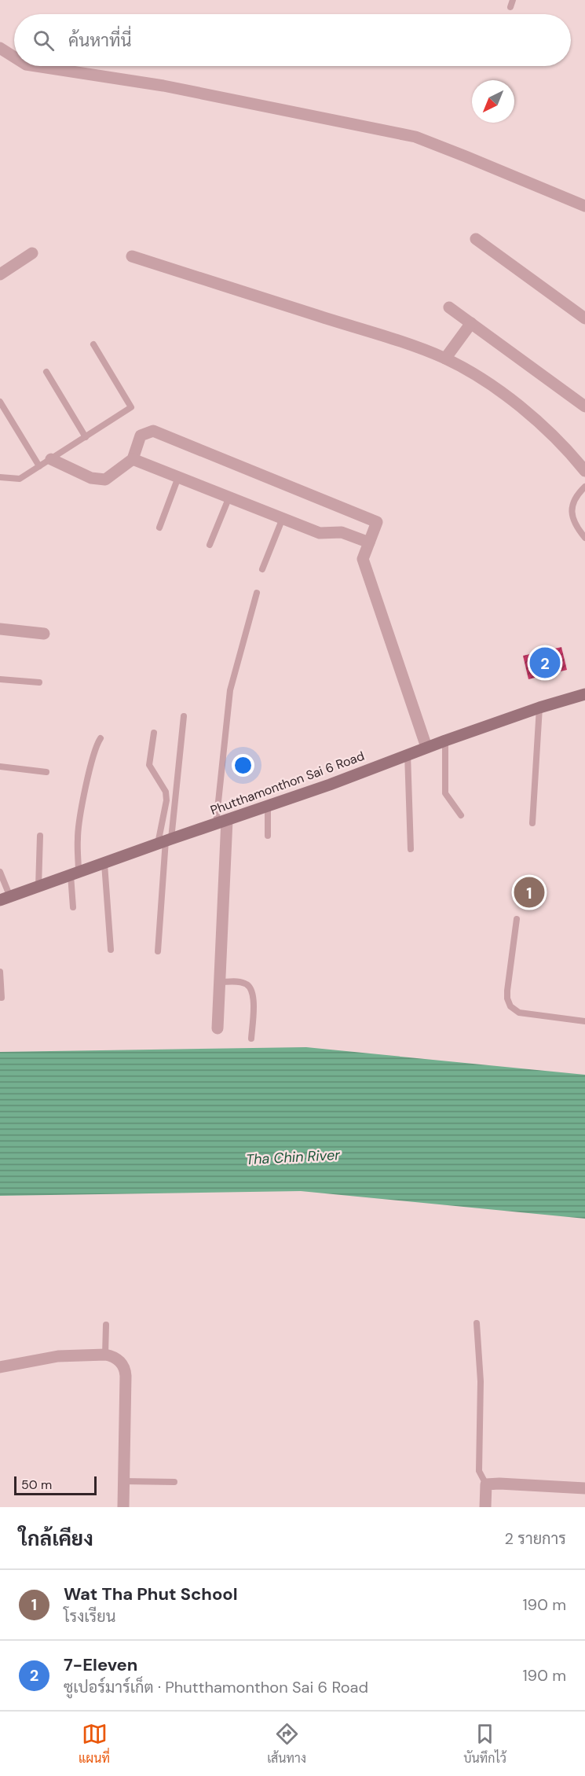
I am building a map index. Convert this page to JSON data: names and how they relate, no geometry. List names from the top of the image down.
{
  "streets": {
    "main road": ["Phutthamonthon Sai 6 Road"]
  },
  "water": ["Tha Chin River"],
  "scale_bar": "50 m",
  "north": "bottom left",
  "page": {
    "search": "ค้นหาที่นี่",
    "pins": ["2", "1"],
    "scale": "50 m",
    "heading": ["ใกล้เคียง", "2 รายการ"],
    "list": [
      {
        "mark": "1",
        "name": "Wat Tha Phut School",
        "note": "โรงเรียน",
        "value": "190 m"
      },
      {
        "mark": "2",
        "name": "7-Eleven",
        "note": "ซูเปอร์มาร์เก็ต · Phutthamonthon Sai 6 Road",
        "value": "190 m"
      }
    ],
    "nav": ["แผนที่", "เส้นทาง", "บันทึกไว้"]
  }
}
